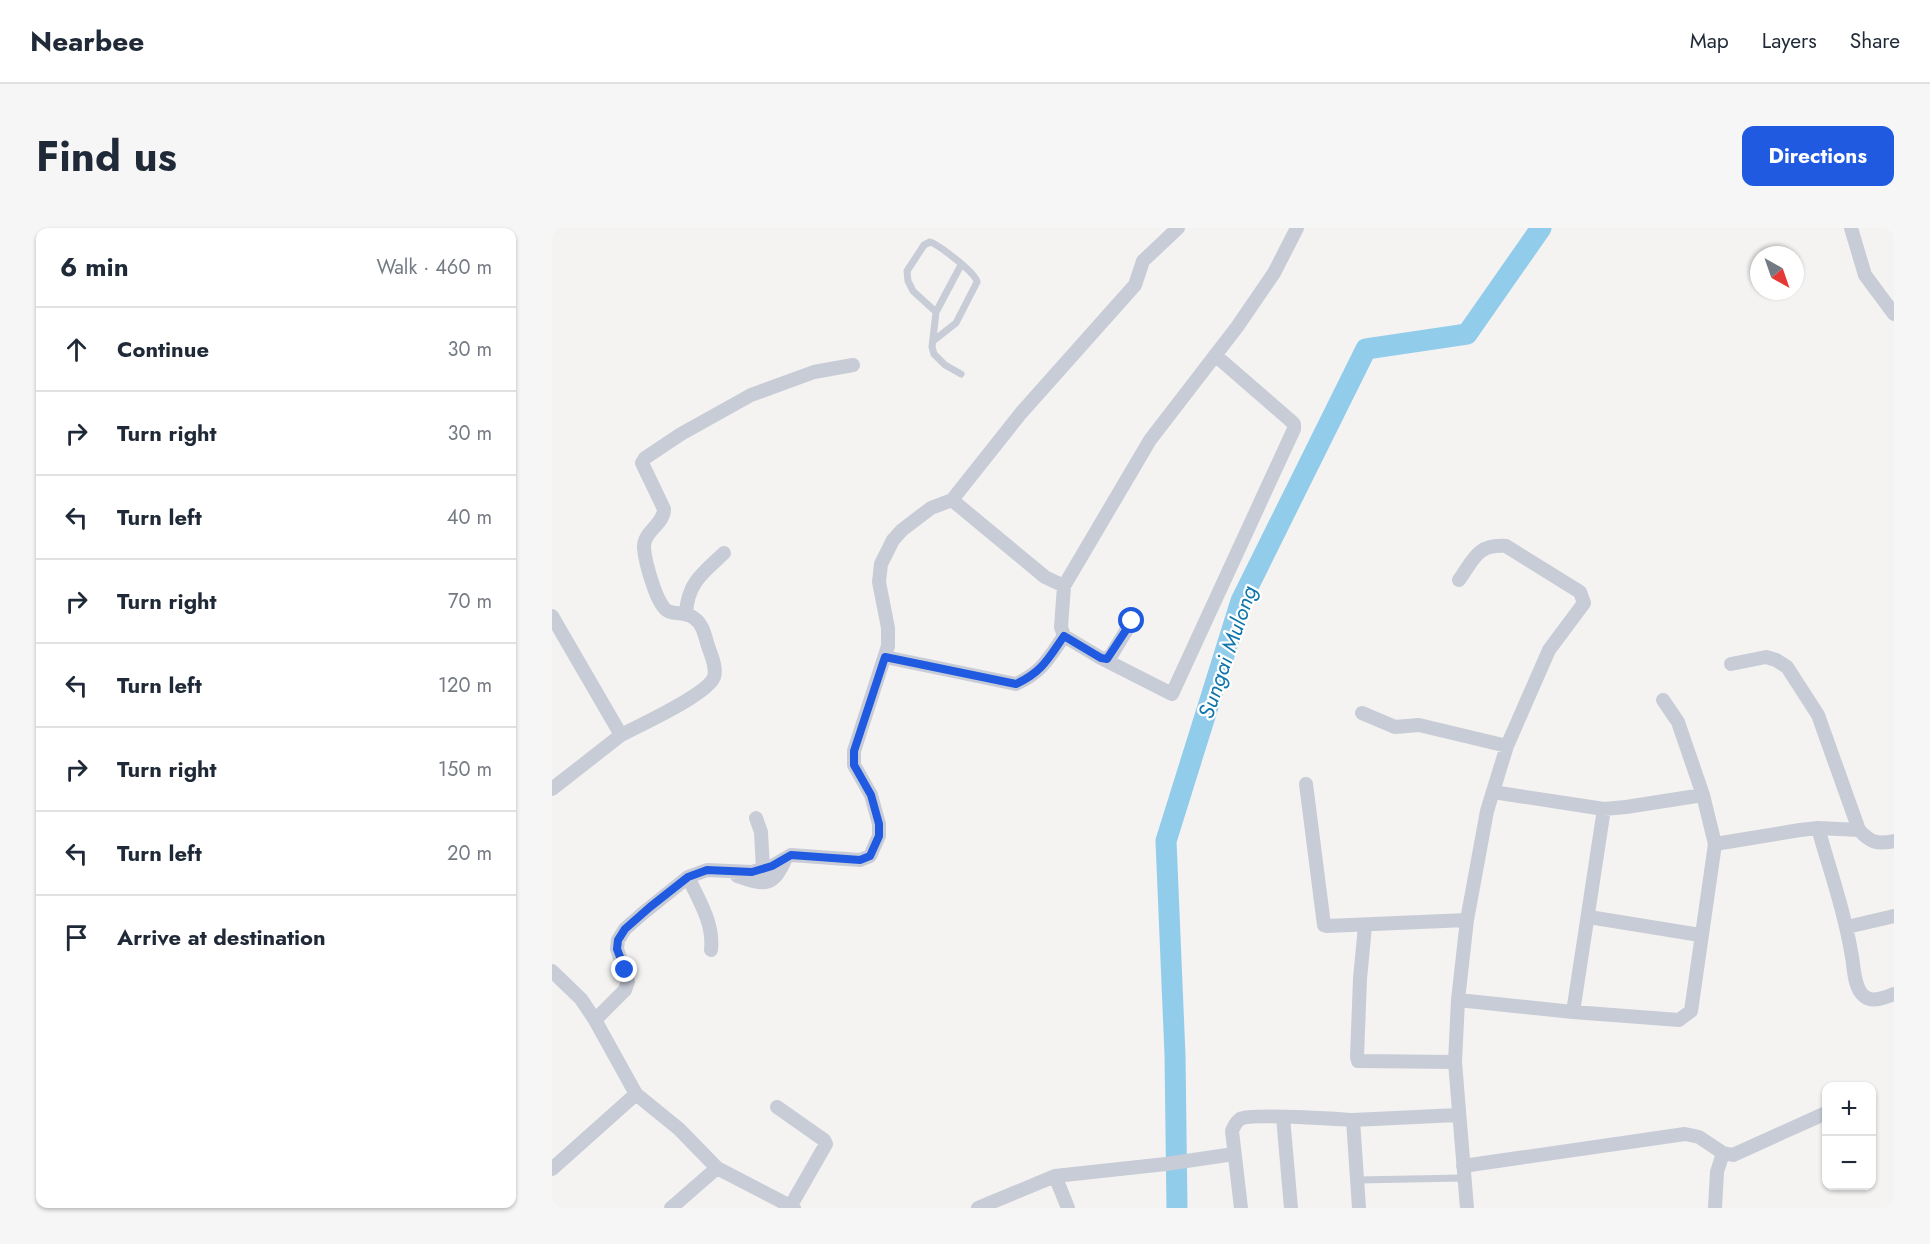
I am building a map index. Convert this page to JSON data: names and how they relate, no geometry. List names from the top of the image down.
{
  "water": ["Sungai Mulong"],
  "north": "bottom right",
  "page": {
    "header": "Nearbee",
    "nav": ["Map", "Layers", "Share"],
    "title": "Find us",
    "buttons": "Directions",
    "heading": ["6 min", "Walk · 460 m"],
    "list": [
      ["Continue", "30 m"],
      ["Turn right", "30 m"],
      ["Turn left", "40 m"],
      ["Turn right", "70 m"],
      ["Turn left", "120 m"],
      ["Turn right", "150 m"],
      ["Turn left", "20 m"],
      "Arrive at destination"
    ],
    "map_buttons": ["+", "−"]
  }
}
